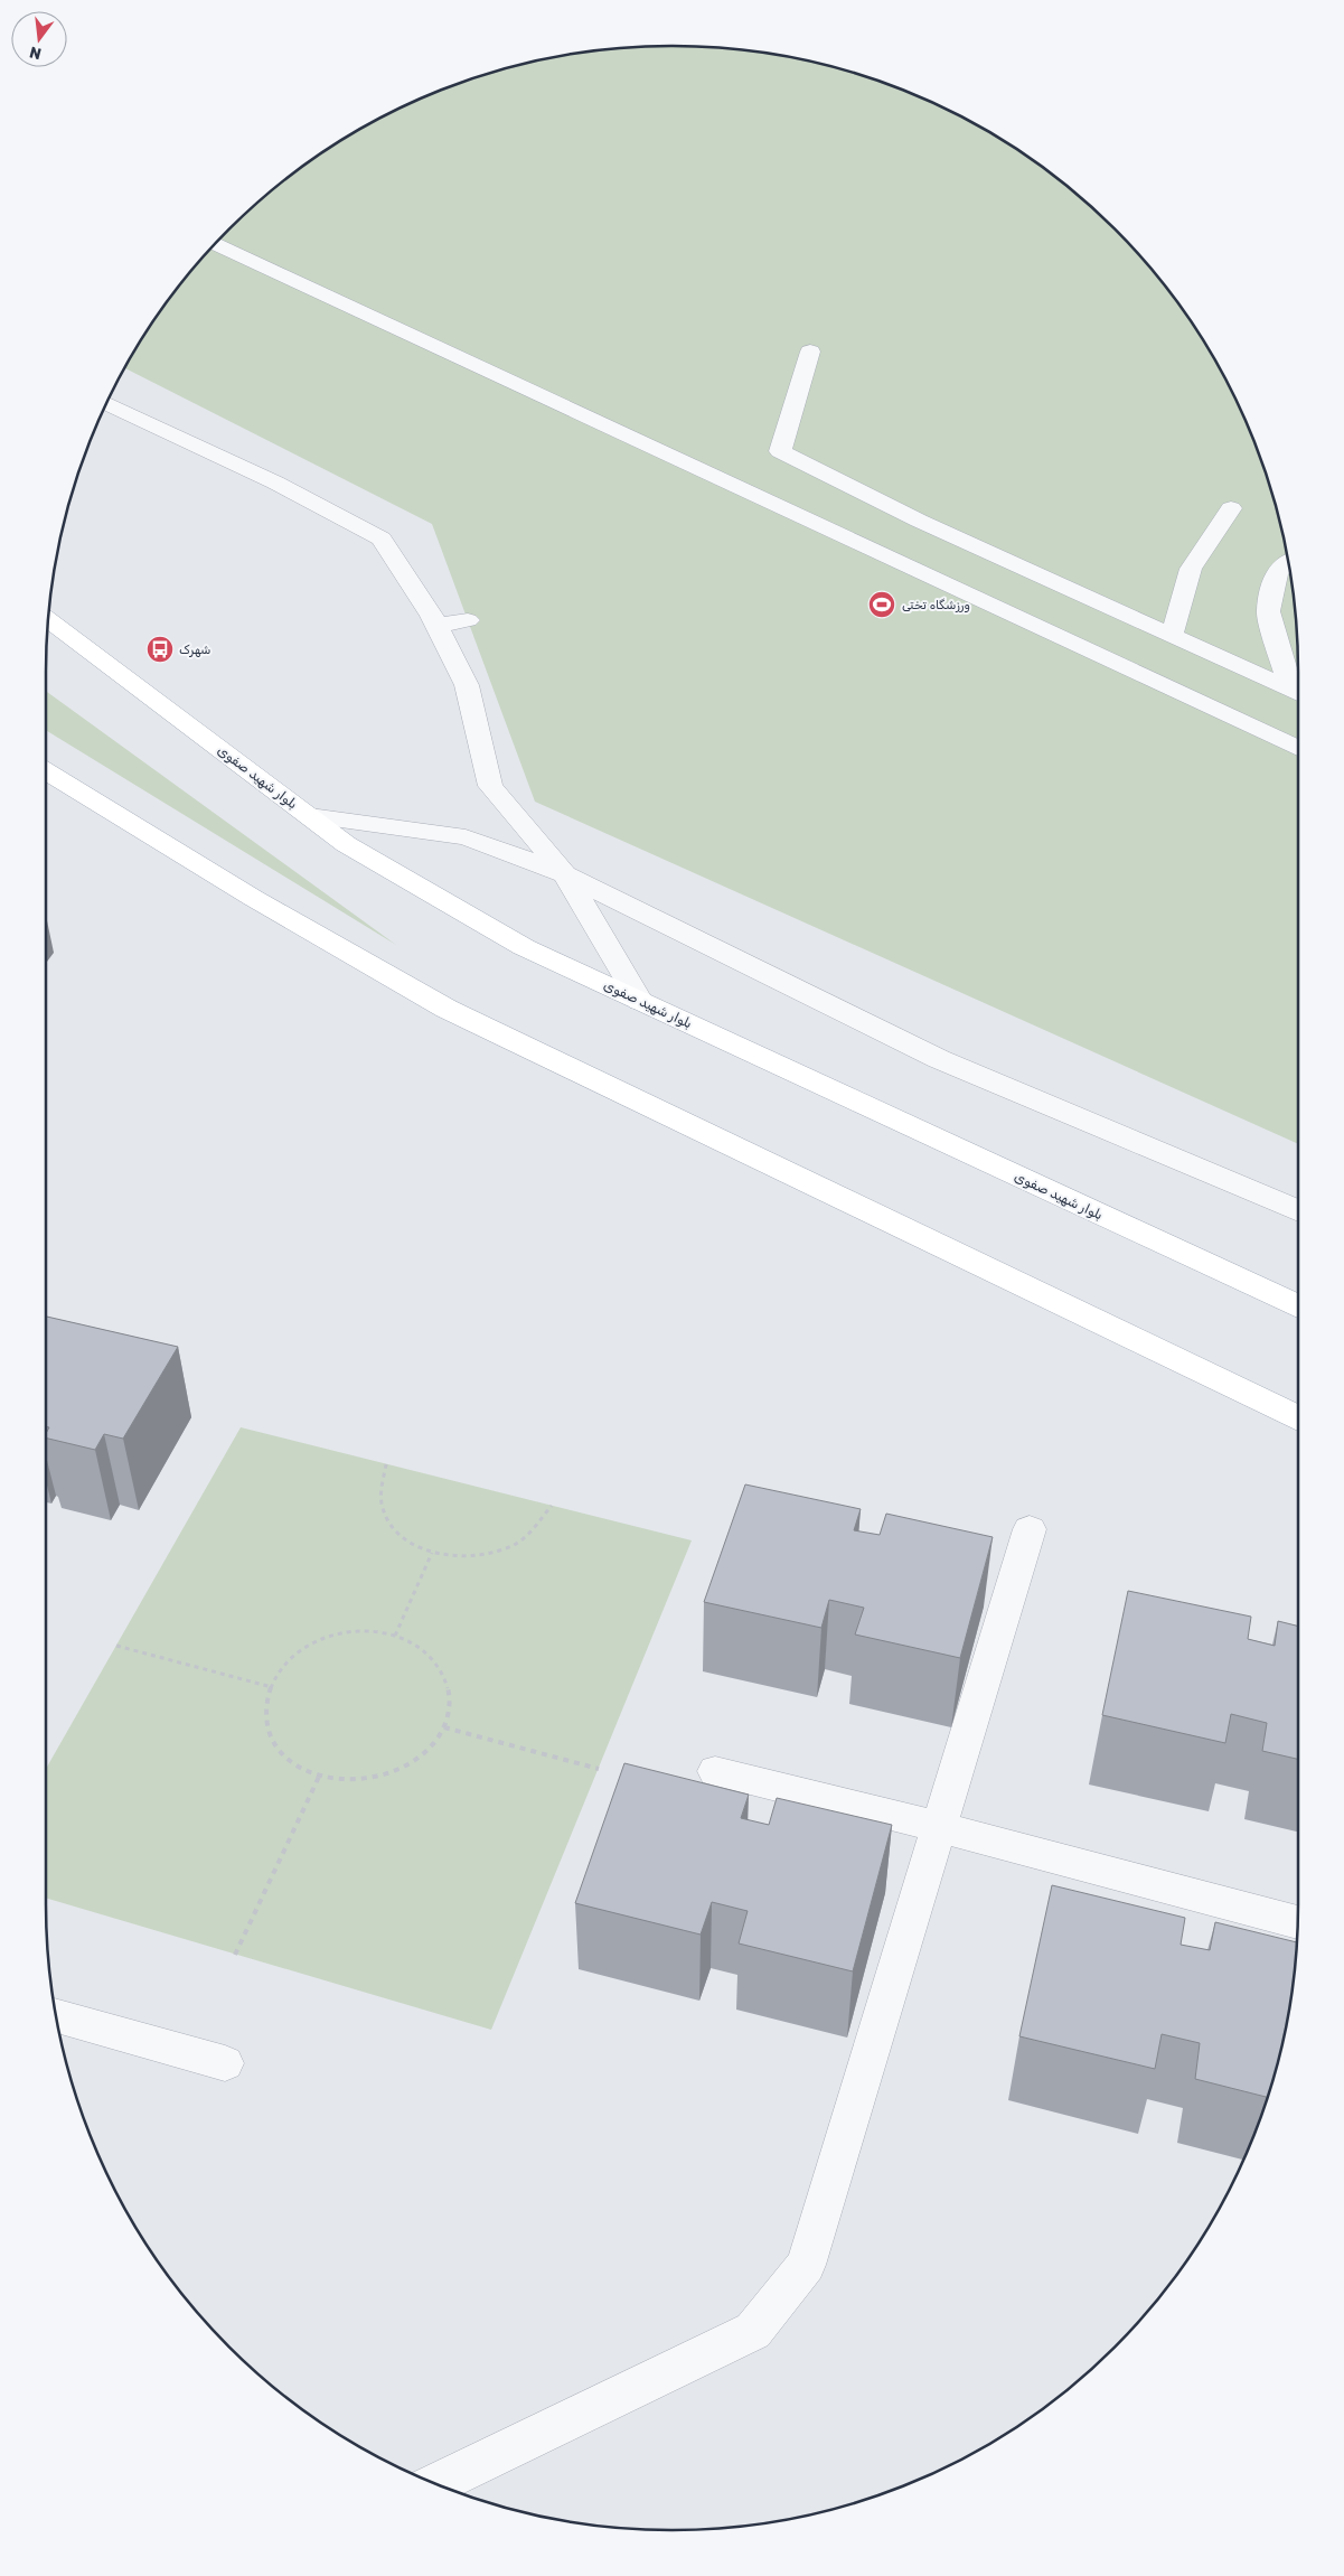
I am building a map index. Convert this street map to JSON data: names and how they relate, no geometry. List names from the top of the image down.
{
  "streets": {
    "main road": ["بلوار شهید صفوی"]
  },
  "places": {
    "sports": ["ورزشگاه تختی"],
    "bus stop": ["شهرک"]
  },
  "north": "bottom"
}
